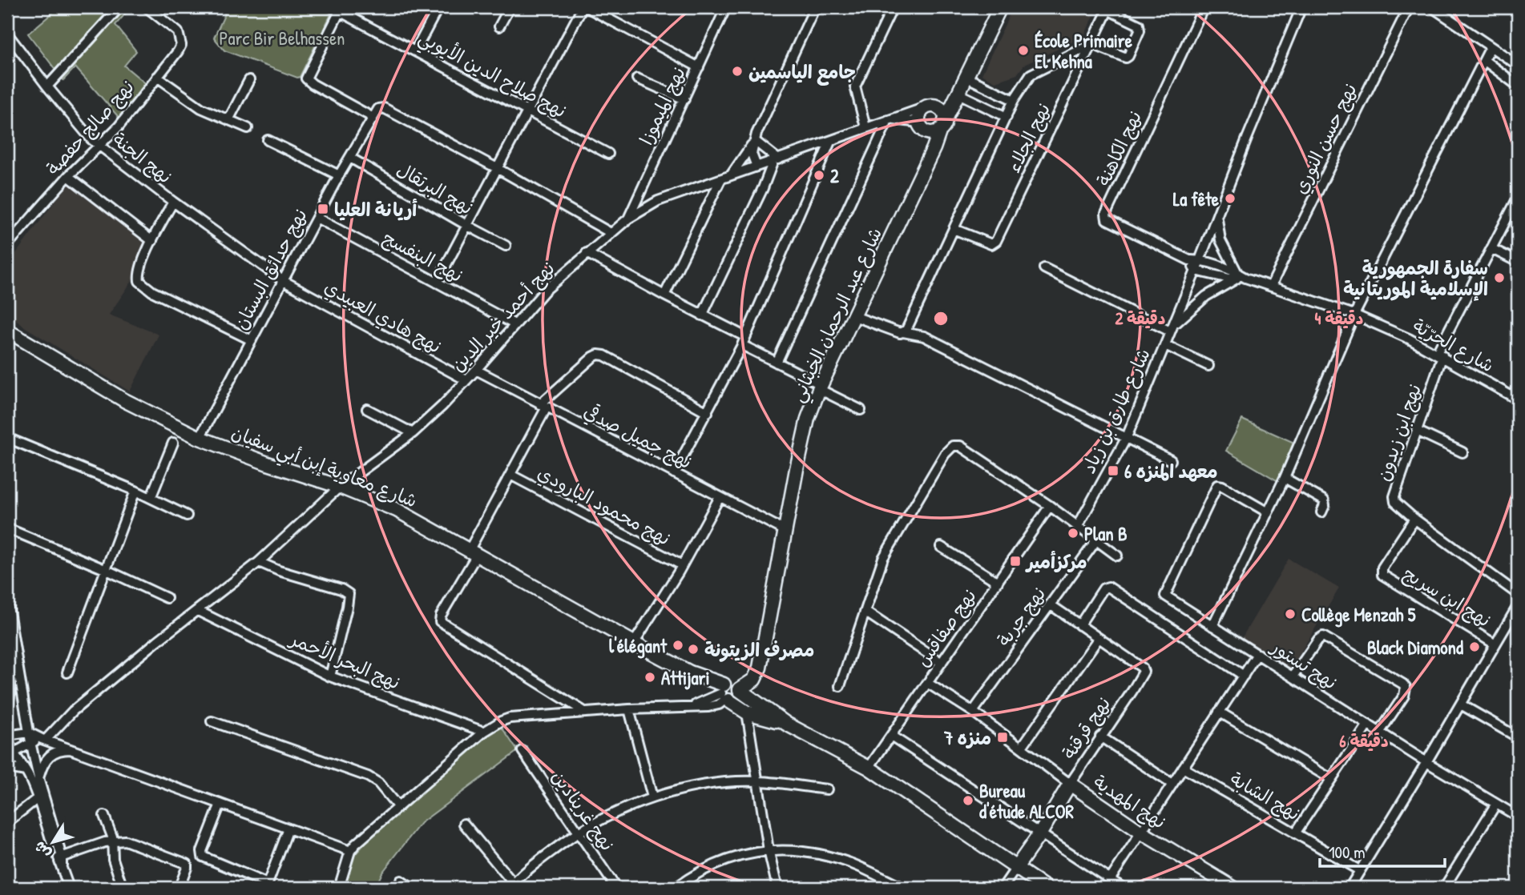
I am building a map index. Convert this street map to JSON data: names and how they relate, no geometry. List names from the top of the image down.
{
  "streets": {
    "main road": [
      "شارع عبد الرحمان الخبثاني",
      "شارع معاوية إبن أبي سفيان",
      "نهج قرقنة",
      "نهج المهدية"
    ],
    "street": [
      "نهج صلاح الدين الأيوبي",
      "نهج الميموزا",
      "نهج صالح حفصة",
      "نهج الجلاء",
      "نهج حسن النوري",
      "نهج الكاهنة",
      "نهج الجنة",
      "نهج البرتقال",
      "نهج البنفسج",
      "نهج حدائق البستان",
      "نهج هادي العبيدي",
      "نهج أحمد خير الدين",
      "شارع الحرّيّة",
      "شارع طارق بن زياد",
      "نهج ابن زيدون",
      "نهج جميل صدقي",
      "نهج محمود البارودي",
      "نهج ابن سريج",
      "نهج جربة",
      "نهج صفاقس",
      "نهج البحر الأحمر",
      "نهج تستور",
      "نهج الشابة",
      "نهج غرينادين"
    ]
  },
  "crossings": [
    ["نهج الميموزا", "نهج أحمد خير الدين"],
    ["نهج صالح حفصة", "نهج الجنة"],
    ["نهج حسن النوري", "شارع الحرّيّة"],
    ["نهج الكاهنة", "شارع الحرّيّة"],
    ["نهج الجنة", "نهج حدائق البستان"],
    ["نهج الجنة", "نهج هادي العبيدي"],
    ["نهج البرتقال", "نهج حدائق البستان"],
    ["نهج البنفسج", "نهج حدائق البستان"],
    ["نهج البنفسج", "نهج أحمد خير الدين"],
    ["نهج حدائق البستان", "نهج هادي العبيدي"],
    ["نهج حدائق البستان", "شارع معاوية إبن أبي سفيان"],
    ["شارع عبد الرحمان الخبثاني", "نهج أحمد خير الدين"],
    ["شارع عبد الرحمان الخبثاني", "نهج جميل صدقي"],
    ["نهج هادي العبيدي", "نهج أحمد خير الدين"],
    ["نهج أحمد خير الدين", "نهج جميل صدقي"],
    ["نهج أحمد خير الدين", "شارع معاوية إبن أبي سفيان"],
    ["نهج أحمد خير الدين", "نهج البحر الأحمر"],
    ["شارع الحرّيّة", "شارع طارق بن زياد"],
    ["شارع الحرّيّة", "نهج ابن زيدون"],
    ["نهج ابن زيدون", "نهج ابن سريج"],
    ["شارع معاوية إبن أبي سفيان", "نهج صفاقس"],
    ["شارع معاوية إبن أبي سفيان", "نهج قرقنة"],
    ["نهج جربة", "نهج المهدية"],
    ["نهج صفاقس", "نهج المهدية"],
    ["نهج قرقنة", "نهج المهدية"]
  ],
  "parks": ["Parc Bir Belhassen"],
  "places": {
    "other": [
      "École Primaire El Kehna",
      "جامع الياسمين",
      "2",
      "La fête",
      "سفارة الجمهورية الإسلامية الموريتانية",
      "Plan B",
      "Collège Menzah 5",
      "l'élégant",
      "Black Diamond",
      "مصرف الزيتونة",
      "Attijari",
      "Bureau d'étude ALCOR"
    ],
    "transit": [
      "أريانة العليا",
      "معهد المنزه 6",
      "مركزأمير",
      "منزه 7"
    ]
  },
  "scale_bar": "100 m",
  "north": "bottom left",
  "rings": ["2 دقيقة", "4 دقيقة", "6 دقيقة"]
}
